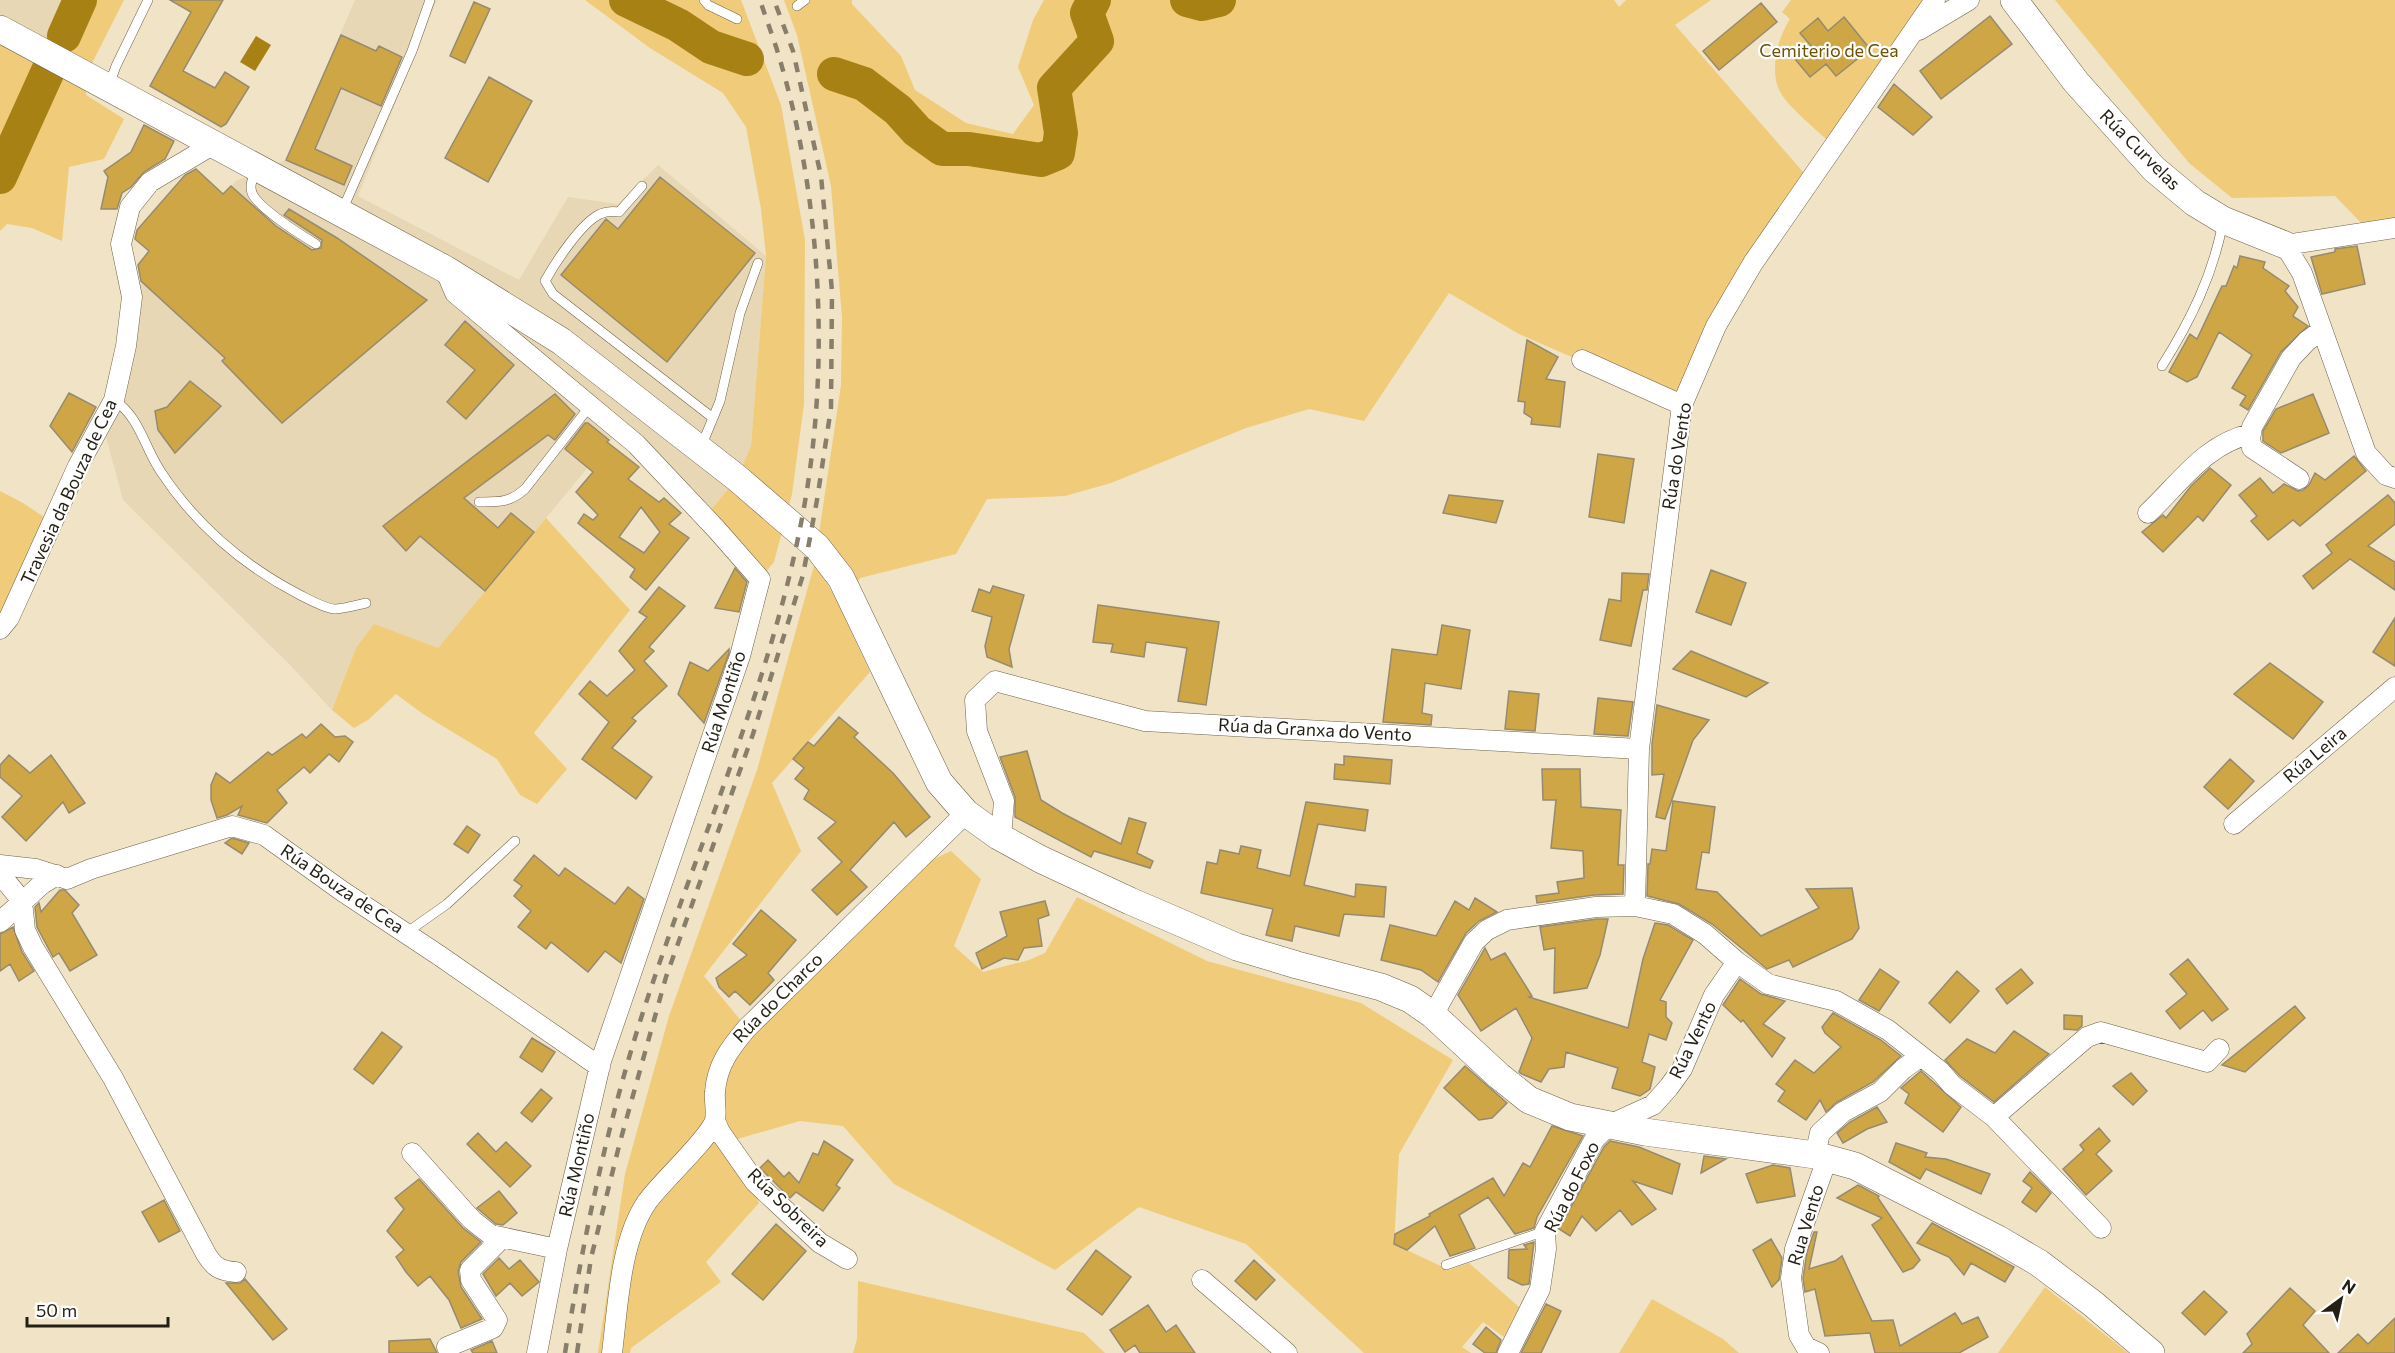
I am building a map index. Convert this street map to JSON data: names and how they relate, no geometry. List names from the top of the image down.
{
  "streets": {
    "main road": ["Rúa Curvelas"],
    "street": [
      "Rúa do Vento",
      "Travesia da Bouza de Cea",
      "Rúa Montiño",
      "Rúa da Granxa do Vento",
      "Rúa Leira",
      "Rúa Bouza de Cea",
      "Rúa do Charco",
      "Rúa Vento",
      "Rúa do Foxo",
      "Rúa Sobreira",
      "Rua Vento"
    ]
  },
  "crossings": [
    ["Rúa do Vento", "Rúa da Granxa do Vento"],
    ["Rúa Montiño", "Rúa Bouza de Cea"],
    ["Rúa do Charco", "Rúa Sobreira"],
    ["Rúa Vento", "Rúa do Foxo"]
  ],
  "parks": ["Cemiterio de Cea"],
  "scale_bar": "50 m",
  "north": "top right"
}
